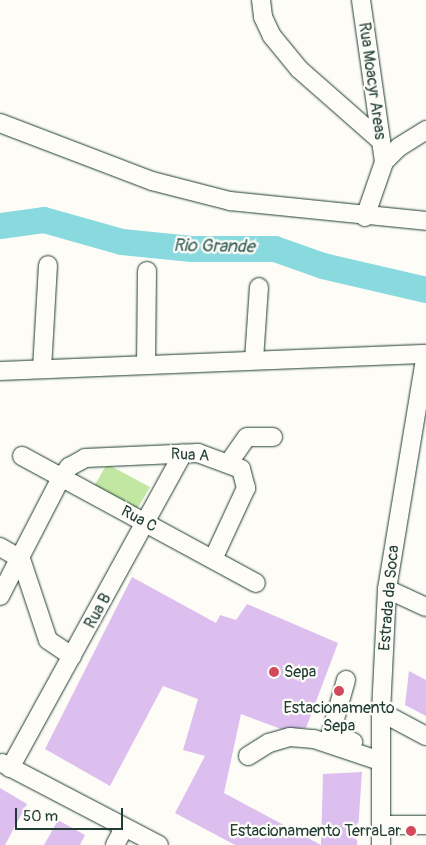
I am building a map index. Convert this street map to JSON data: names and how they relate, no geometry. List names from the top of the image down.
{
  "streets": {
    "street": [
      "Rua Moacyr Areas",
      "Rua A",
      "Rua C",
      "Estrada da Soca",
      "Rua B"
    ]
  },
  "crossings": [
    ["Rua A", "Rua C"],
    ["Rua A", "Rua B"],
    ["Rua C", "Rua B"]
  ],
  "water": ["Rio Grande"],
  "places": ["Sepa", "Estacionamento Sepa", "Estacionamento TerraLar"],
  "scale_bar": "50 m"
}
